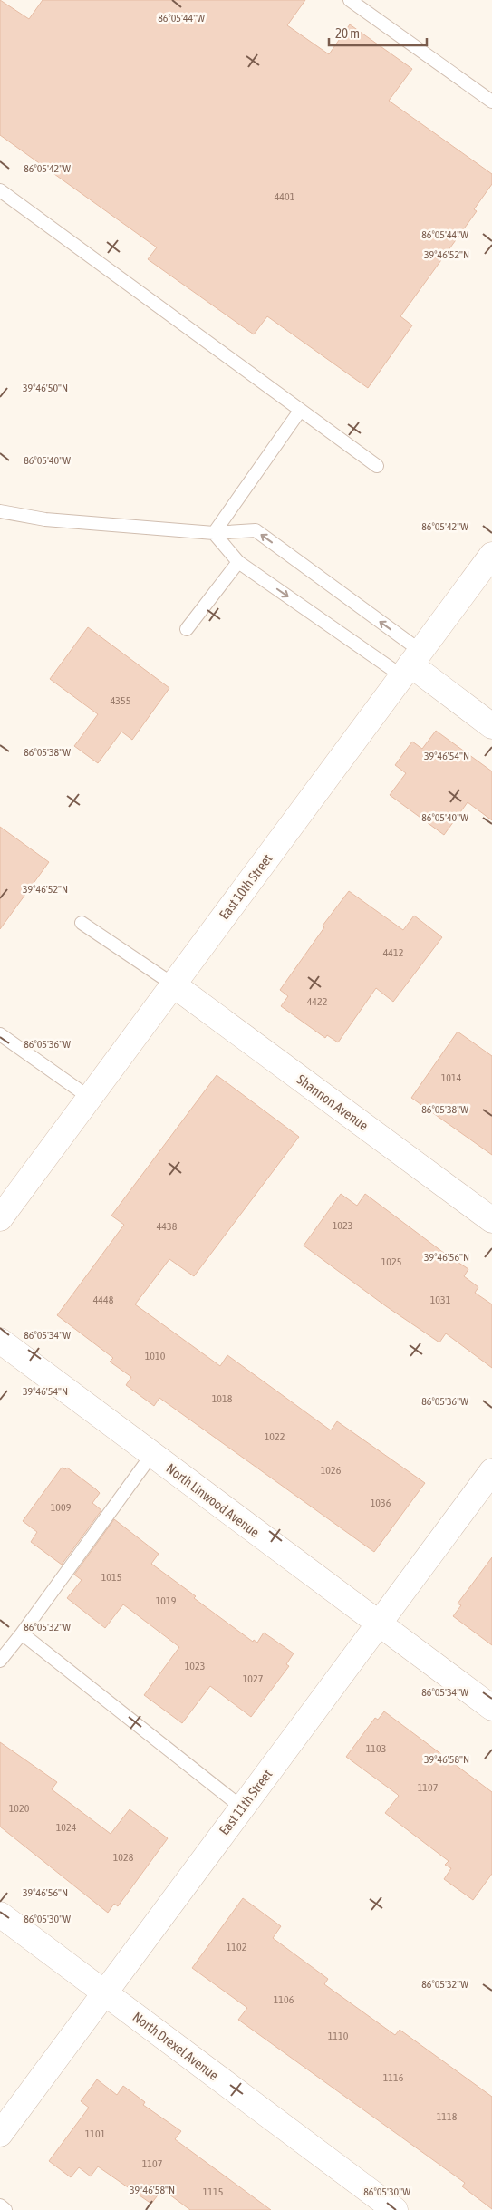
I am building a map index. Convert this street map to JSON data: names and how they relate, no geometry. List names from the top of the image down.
{
  "streets": {
    "street": [
      "East 10th Street",
      "Shannon Avenue",
      "North Linwood Avenue",
      "East 11th Street",
      "North Drexel Avenue"
    ]
  },
  "crossings": [
    ["East 10th Street", "Shannon Avenue"],
    ["North Linwood Avenue", "East 11th Street"],
    ["East 11th Street", "North Drexel Avenue"]
  ],
  "house_numbers": [
    "4401",
    "4355",
    "4412",
    "4422",
    "1014",
    "1023",
    "4438",
    "1025",
    "4448",
    "1031",
    "1010",
    "1018",
    "1022",
    "1026",
    "1036",
    "1009",
    "1015",
    "1019",
    "1023",
    "1027",
    "1103",
    "1107",
    "1020",
    "1024",
    "1028",
    "1102",
    "1106",
    "1110",
    "1116",
    "1118",
    "1101",
    "1107",
    "1115"
  ],
  "scale_bar": "20 m",
  "coordinates": [
    "86°05'44\"W",
    "86°05'42\"W",
    "39°46'52\"N",
    "39°46'50\"N",
    "86°05'40\"W",
    "86°05'38\"W",
    "39°46'54\"N",
    "86°05'36\"W",
    "39°46'56\"N",
    "86°05'34\"W",
    "86°05'32\"W",
    "39°46'58\"N",
    "86°05'30\"W"
  ]
}
